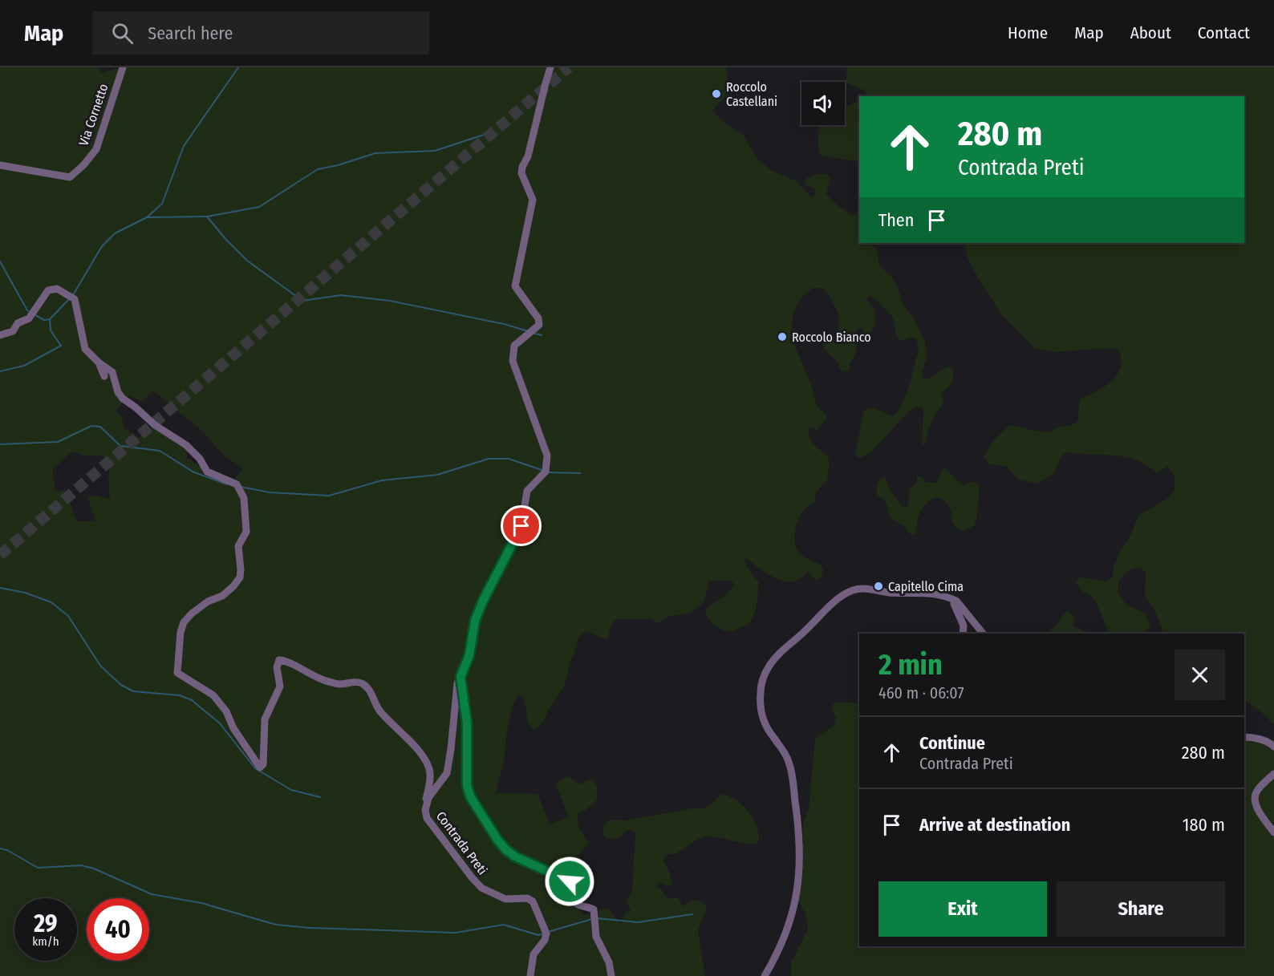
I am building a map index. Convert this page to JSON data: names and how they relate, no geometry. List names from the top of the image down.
{
  "streets": {
    "street": ["Via Cornetto", "Contrada Preti"]
  },
  "places": ["Roccolo Castellani", "Roccolo Bianco", "Capitello Cima"],
  "page": {
    "header": "Map",
    "search": "Search here",
    "nav": [
      "Home",
      "Map",
      "About",
      "Contact"
    ],
    "turn": ["280 m", "Contrada Preti"],
    "then": "Then",
    "heading": ["2 min", "460 m · 06:07"],
    "list": [
      {
        "name": "Continue",
        "note": "Contrada Preti",
        "value": "280 m"
      },
      {
        "name": "Arrive at destination",
        "value": "180 m"
      }
    ],
    "buttons": ["Exit", "Share"],
    "speed": "29 km/h",
    "limit": "40"
  }
}
